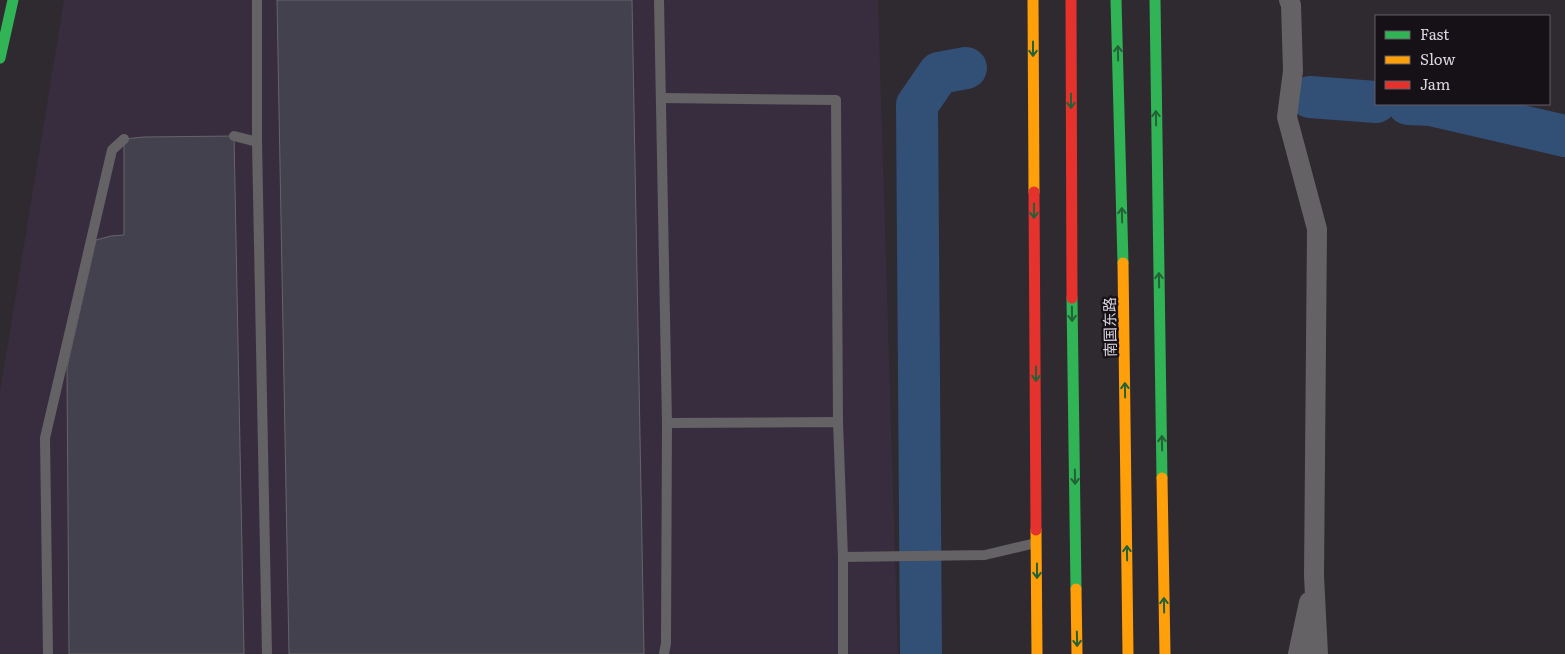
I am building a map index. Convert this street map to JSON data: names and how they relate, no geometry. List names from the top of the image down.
{
  "streets": {
    "main road": ["南国东路"]
  },
  "legend": ["Fast", "Slow", "Jam"]
}
